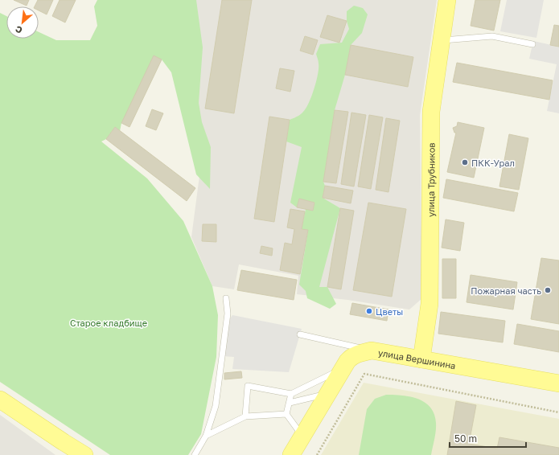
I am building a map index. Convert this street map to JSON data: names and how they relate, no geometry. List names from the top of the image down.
{
  "streets": {
    "main road": ["улица Трубников", "улица Вершинина"]
  },
  "crossings": [
    ["улица Трубников", "улица Вершинина"]
  ],
  "parks": ["Старое кладбище"],
  "places": ["ПКК-Урал", "Пожарная часть", "Цветы"],
  "scale_bar": "50 m",
  "north": "bottom left"
}
